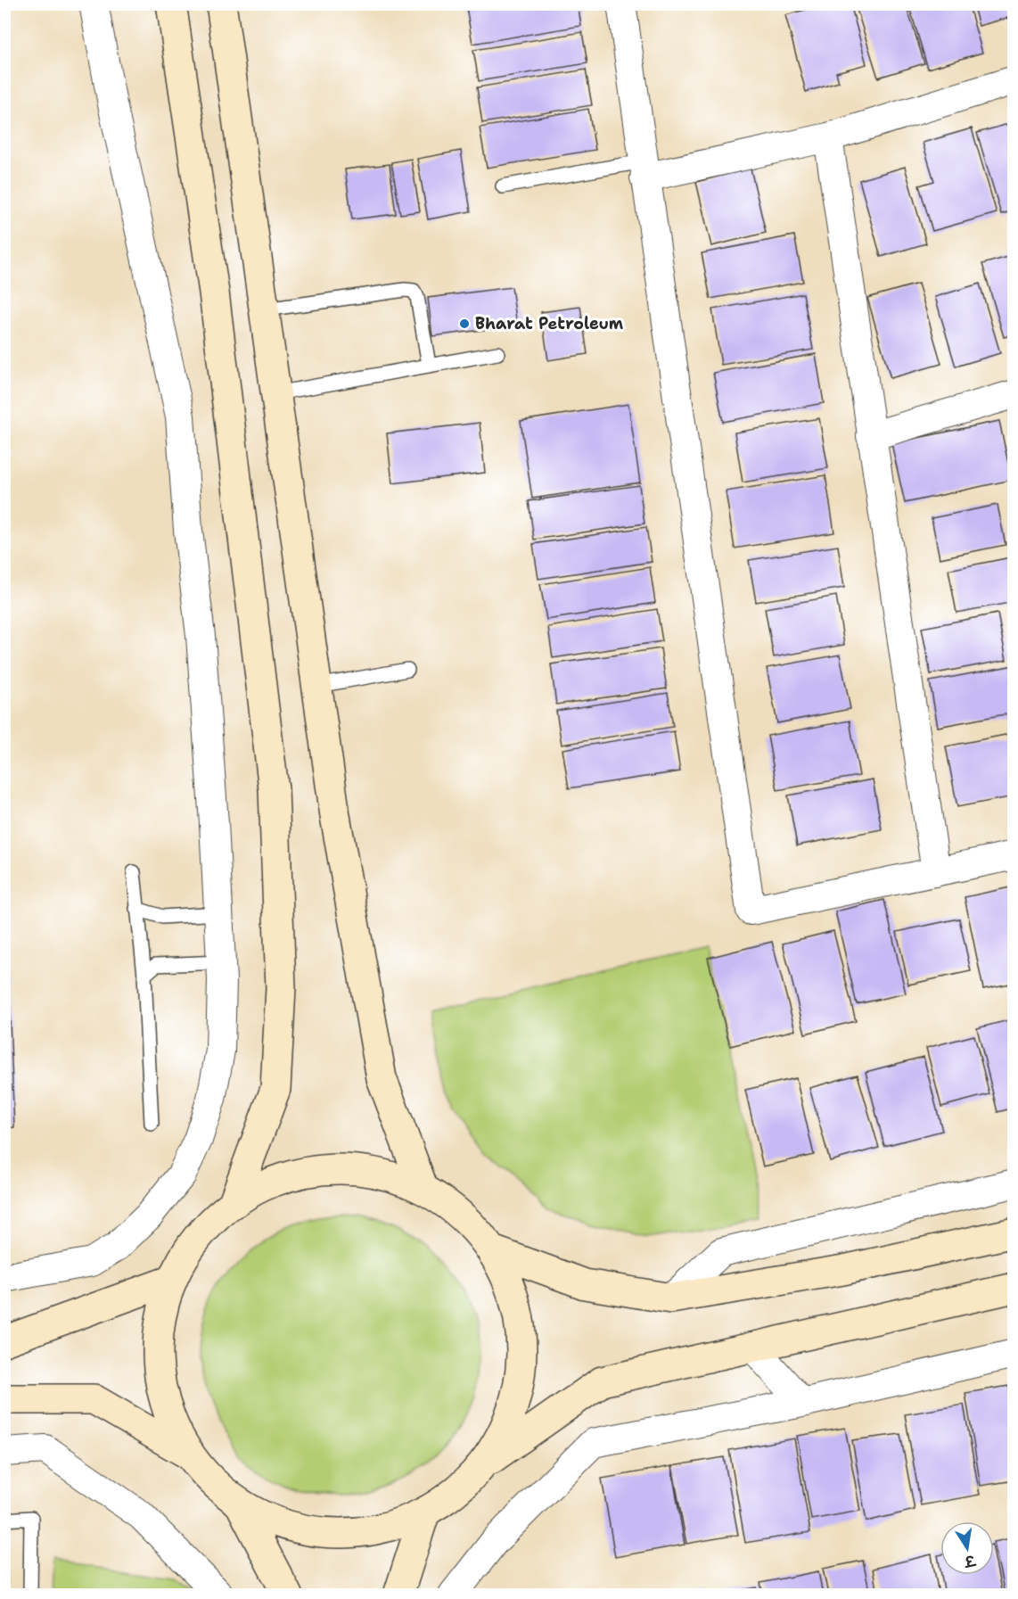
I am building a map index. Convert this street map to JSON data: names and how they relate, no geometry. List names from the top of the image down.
{
  "places": ["Bharat Petroleum"],
  "north": "bottom"
}
